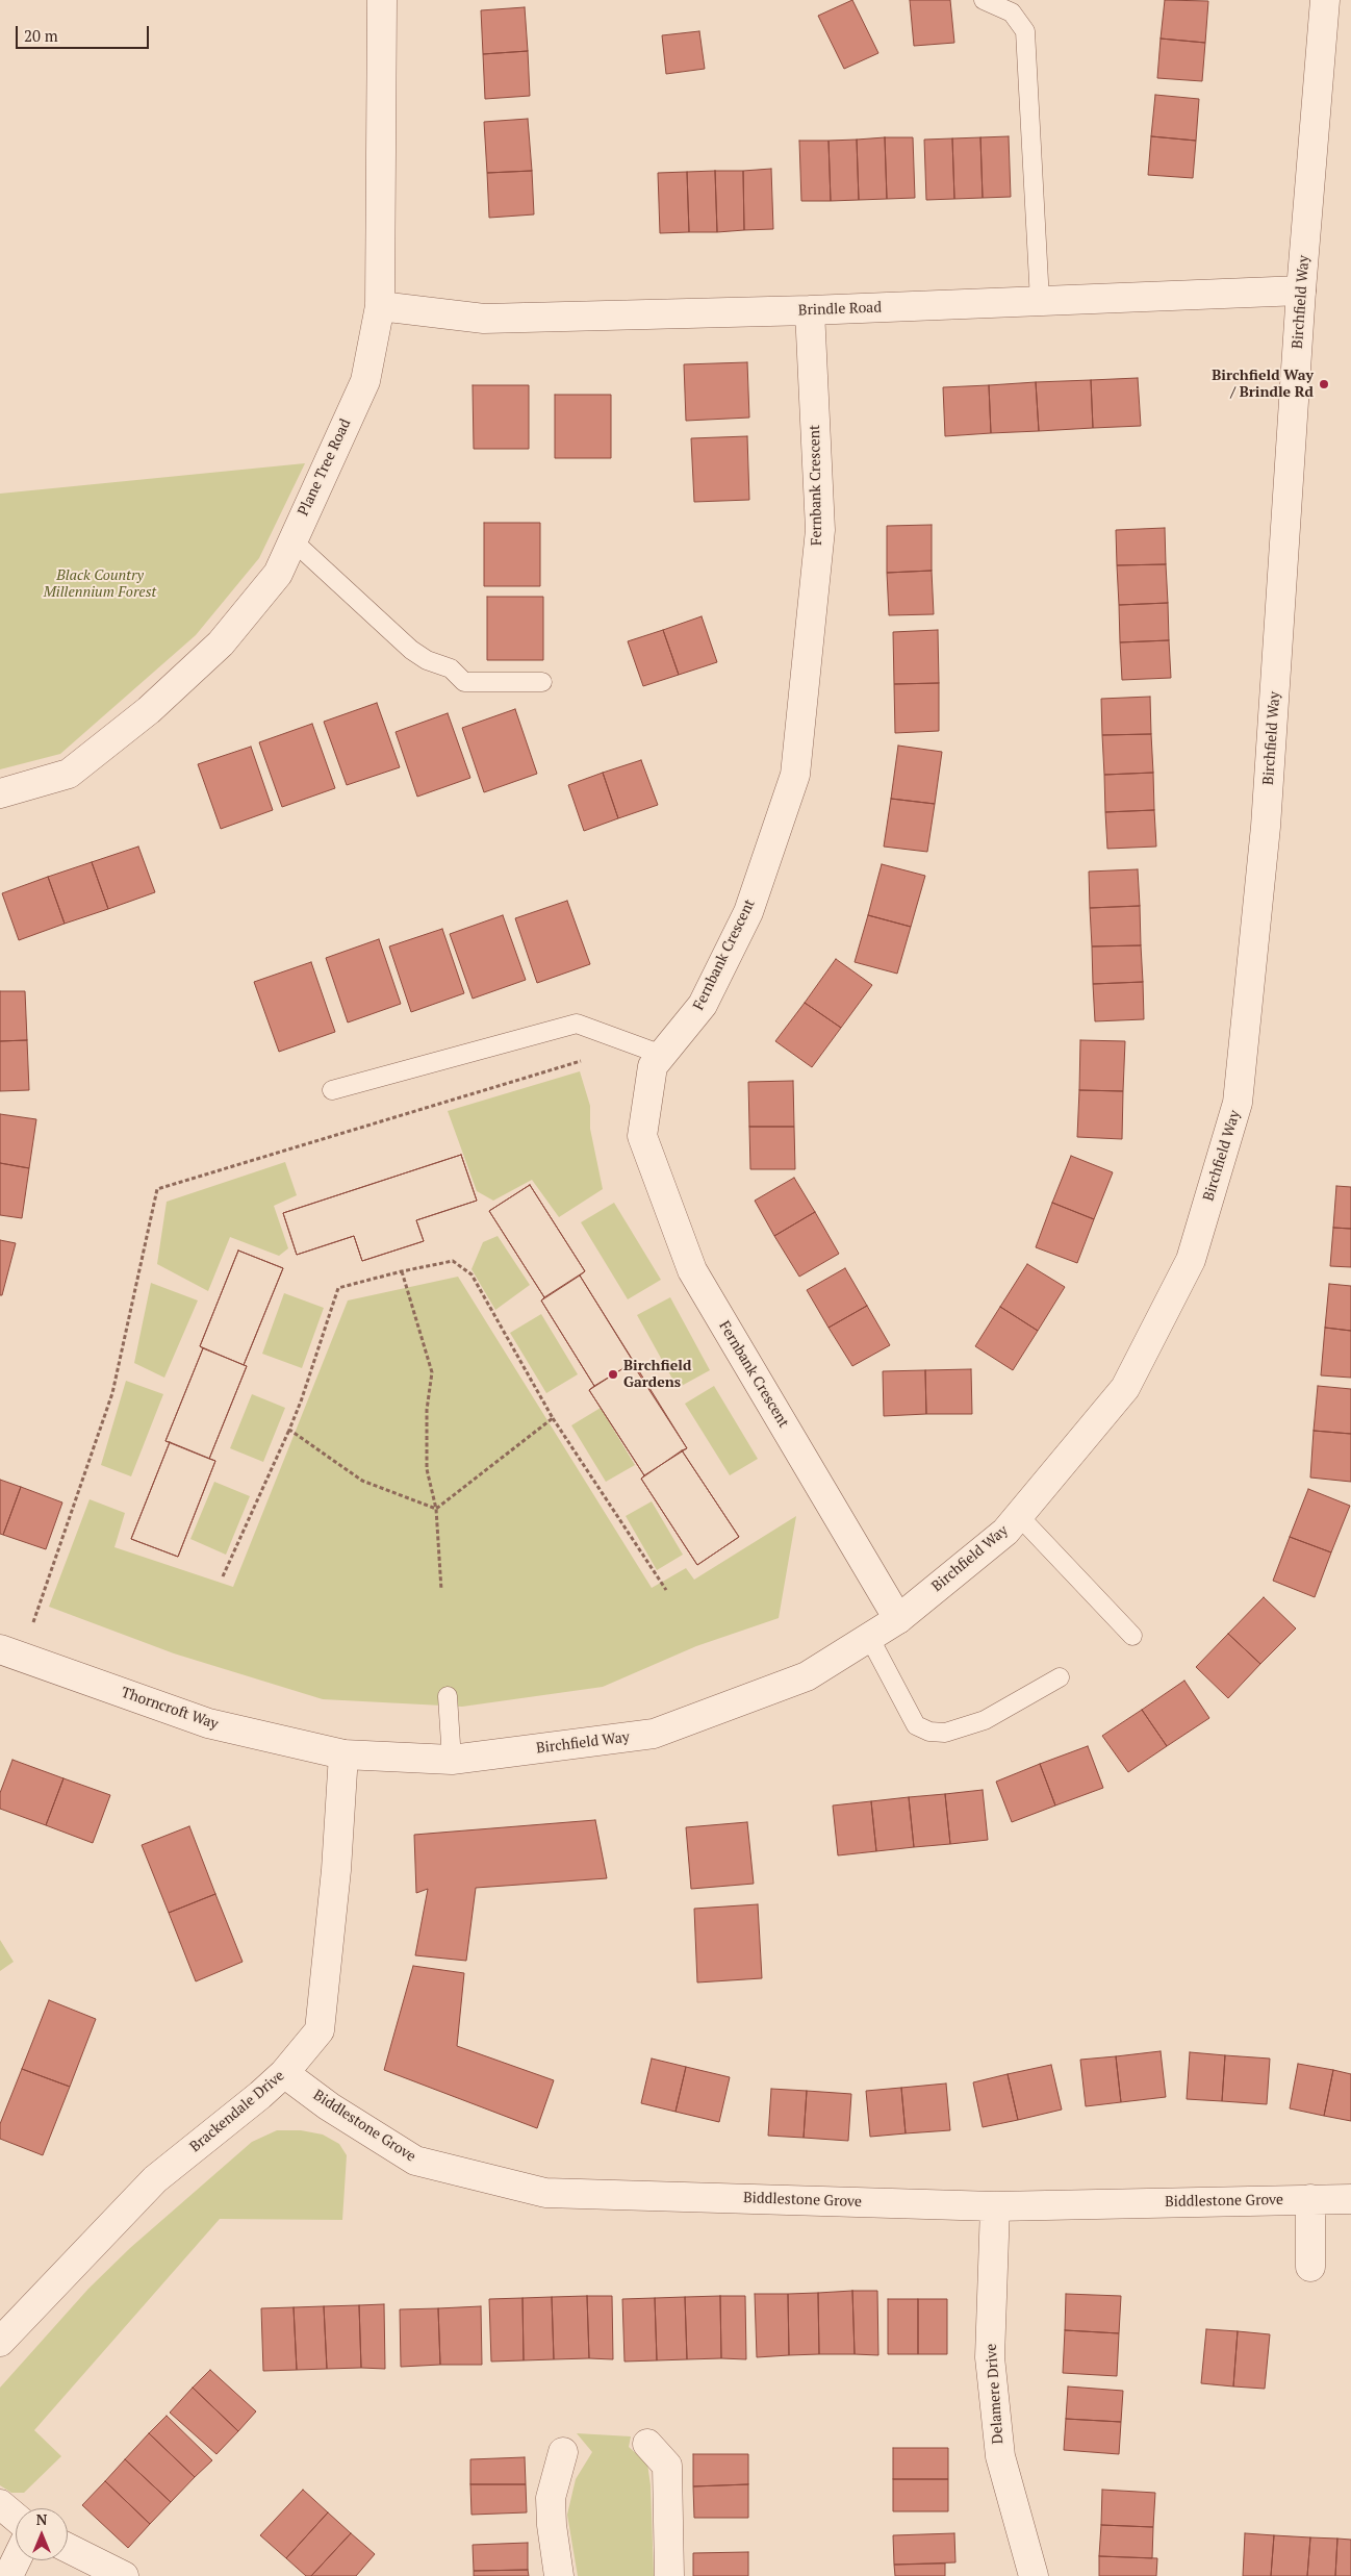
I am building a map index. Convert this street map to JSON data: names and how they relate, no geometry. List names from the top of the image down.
{
  "streets": {
    "street": [
      "Birchfield Way",
      "Brindle Road",
      "Plane Tree Road",
      "Fernbank Crescent",
      "Thorncroft Way",
      "Brackendale Drive",
      "Biddlestone Grove",
      "Delamere Drive"
    ]
  },
  "crossings": [
    ["Birchfield Way", "Brindle Road"],
    ["Birchfield Way", "Fernbank Crescent"],
    ["Birchfield Way", "Thorncroft Way"],
    ["Birchfield Way", "Brackendale Drive"],
    ["Brindle Road", "Plane Tree Road"],
    ["Brindle Road", "Fernbank Crescent"],
    ["Thorncroft Way", "Brackendale Drive"],
    ["Brackendale Drive", "Biddlestone Grove"],
    ["Biddlestone Grove", "Delamere Drive"]
  ],
  "parks": ["Black Country Millennium Forest"],
  "places": ["Birchfield Way / Brindle Rd", "Birchfield Gardens"],
  "scale_bar": "20 m",
  "north": "top"
}
